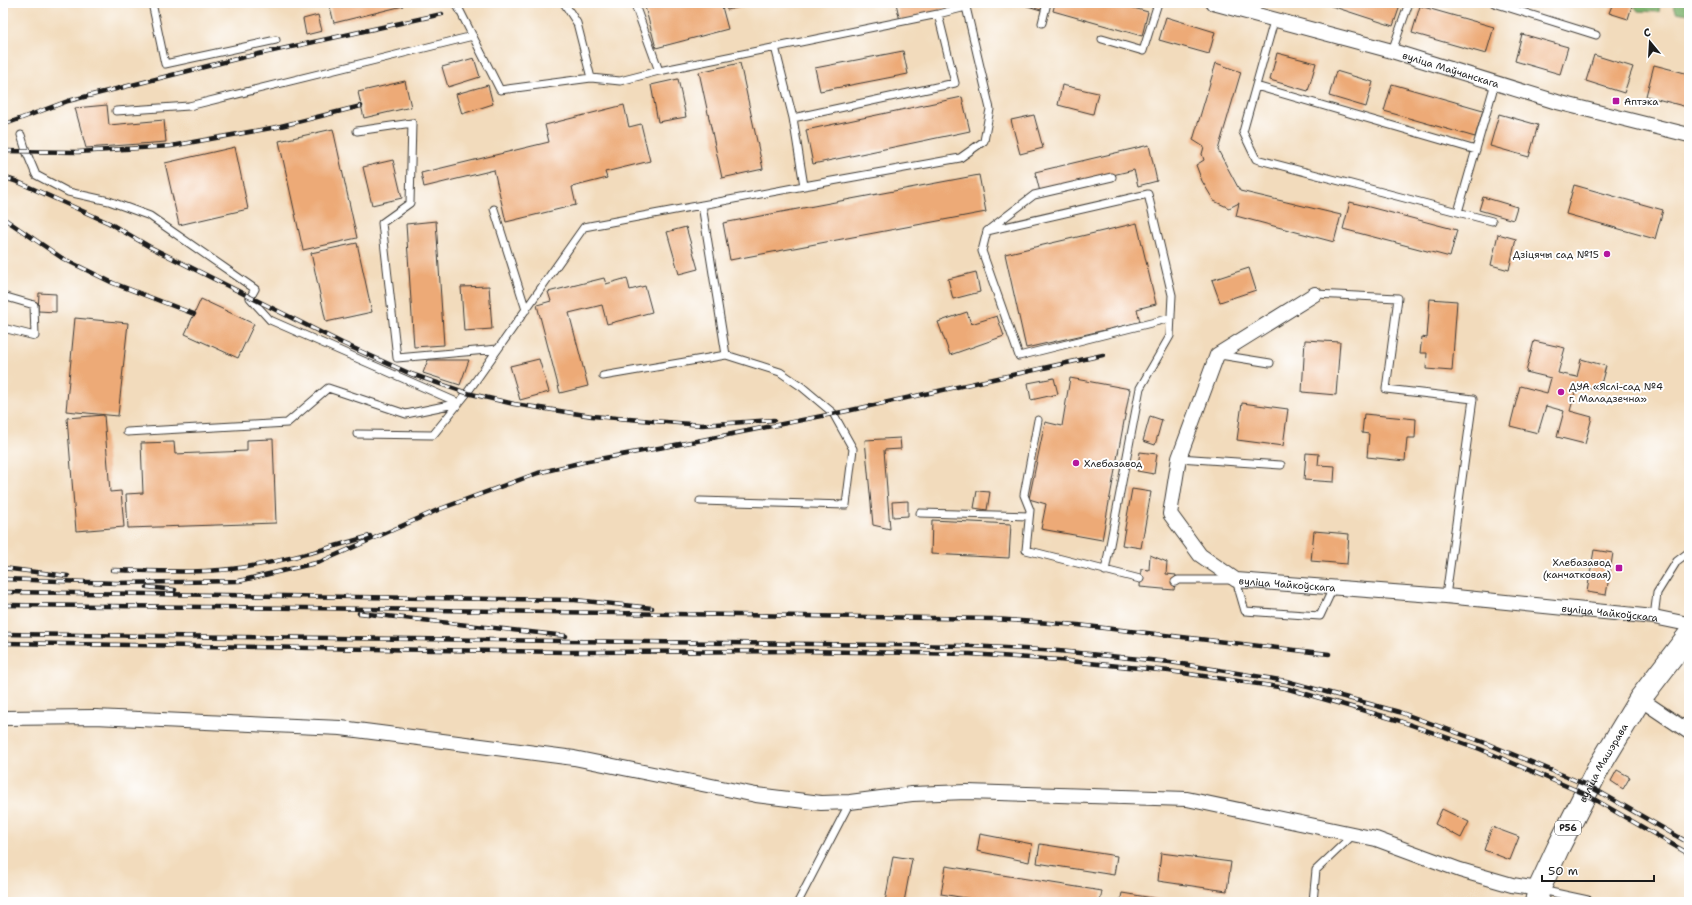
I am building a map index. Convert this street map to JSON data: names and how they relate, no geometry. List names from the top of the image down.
{
  "streets": {
    "main road": ["вуліца Машэрава", "Р56"],
    "street": ["вуліца Маўчанскага", "вуліца Чайкоўскага"]
  },
  "places": {
    "transit": ["Аптэка", "Хлебазавод (канчатковая)"],
    "other": ["Дзіцячы сад №15", "ДУА «Яслі-сад №4 г. Маладзечна»", "Хлебазавод"]
  },
  "scale_bar": "50 m",
  "north": "top"
}
